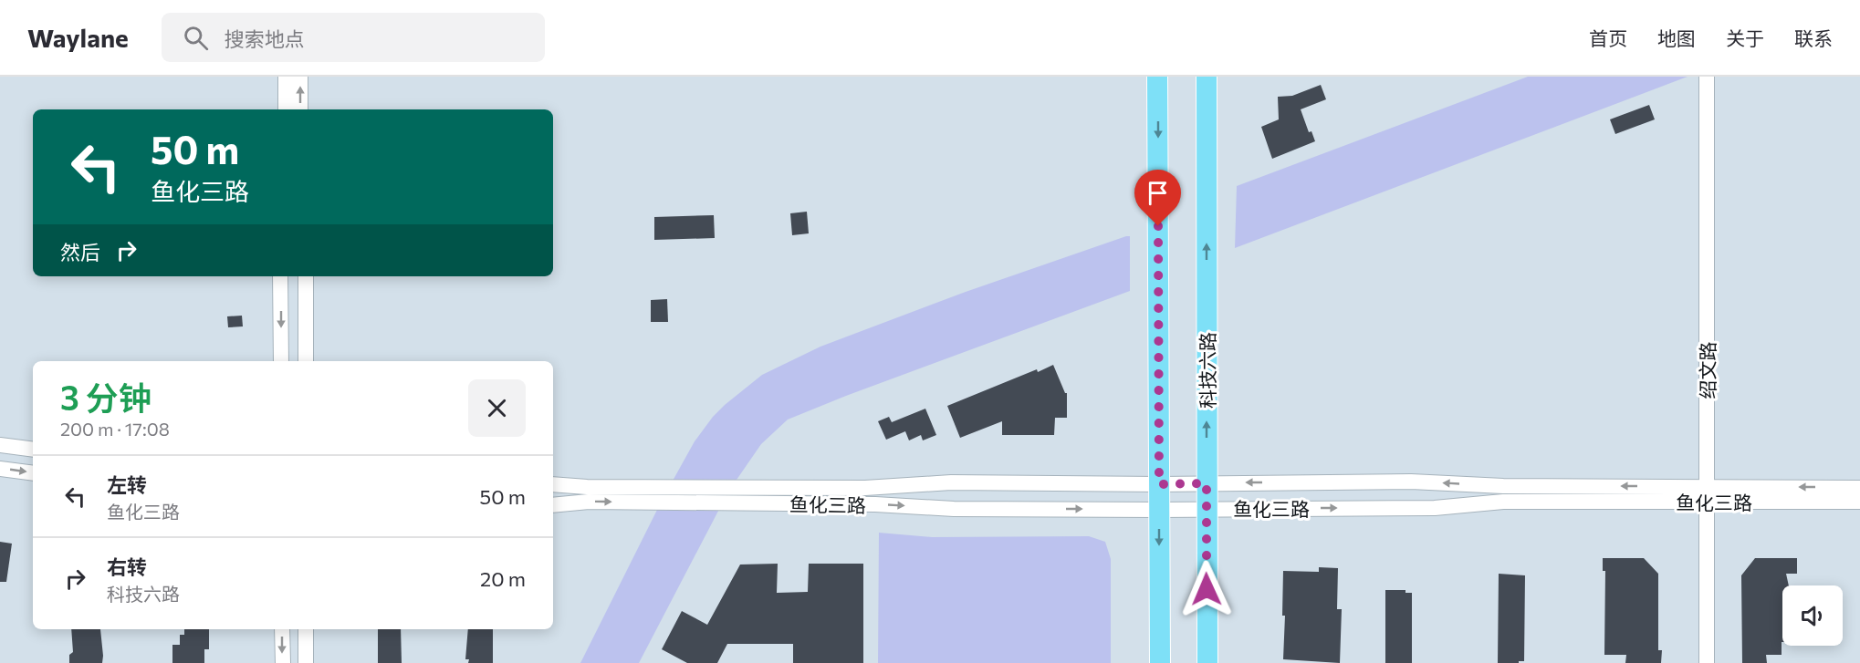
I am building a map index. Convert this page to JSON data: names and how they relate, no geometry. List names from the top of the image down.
{
  "streets": {
    "main road": ["科技六路"],
    "street": ["绍文路", "鱼化三路"]
  },
  "crossings": [
    ["科技六路", "鱼化三路"],
    ["绍文路", "鱼化三路"]
  ],
  "page": {
    "header": "Waylane",
    "search": "搜索地点",
    "nav": [
      "首页",
      "地图",
      "关于",
      "联系"
    ],
    "turn": ["50 m", "鱼化三路"],
    "then": "然后",
    "heading": ["3 分钟", "200 m · 17:08"],
    "list": [
      {
        "name": "左转",
        "note": "鱼化三路",
        "value": "50 m"
      },
      {
        "name": "右转",
        "note": "科技六路",
        "value": "20 m"
      }
    ]
  }
}
